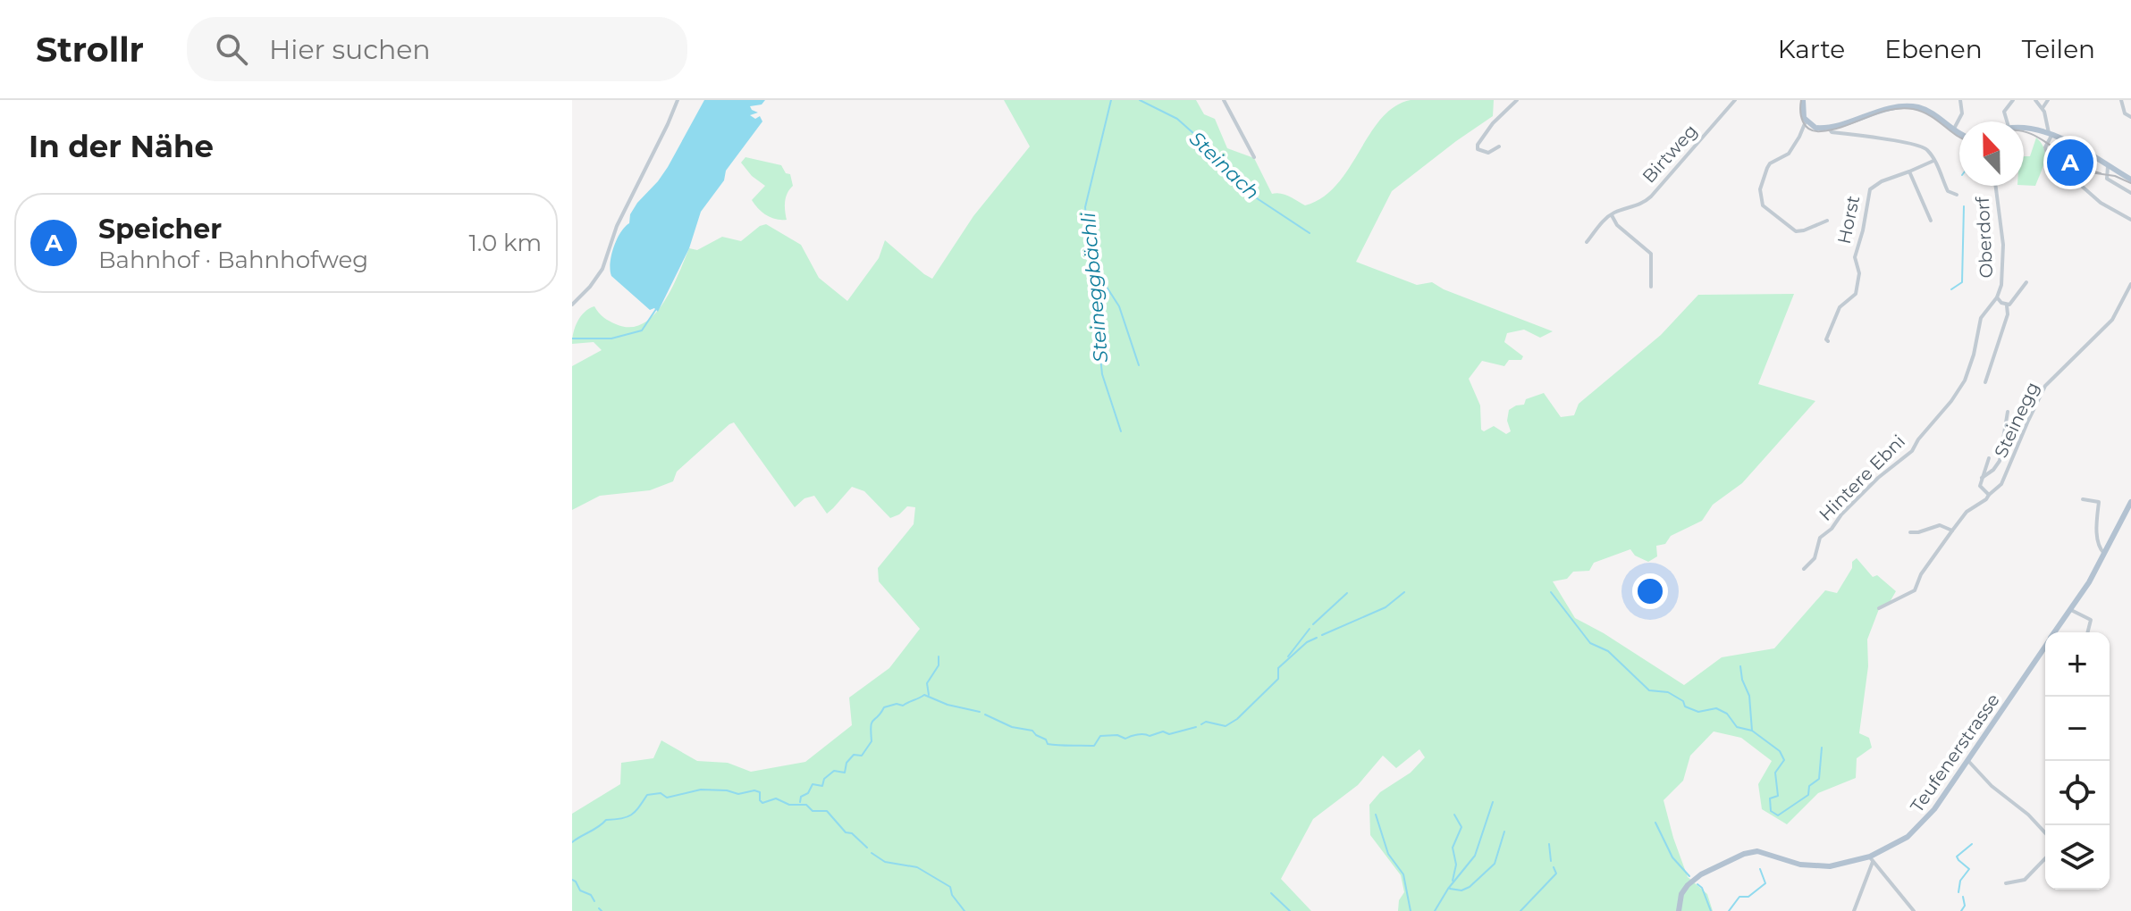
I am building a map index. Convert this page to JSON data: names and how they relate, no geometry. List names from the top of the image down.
{
  "streets": {
    "main road": ["Teufenerstrasse"],
    "street": [
      "Birtweg",
      "Horst",
      "Oberdorf",
      "Steinegg",
      "Hintere Ebni"
    ]
  },
  "crossings": [
    ["Oberdorf", "Hintere Ebni"]
  ],
  "water": ["Steinach", "Steineggbächli"],
  "north": "top",
  "page": {
    "header": "Strollr",
    "search": "Hier suchen",
    "nav": ["Karte", "Ebenen", "Teilen"],
    "heading": "In der Nähe",
    "pins": "A",
    "list": [
      {
        "mark": "A",
        "name": "Speicher",
        "note": "Bahnhof · Bahnhofweg",
        "value": "1.0 km"
      }
    ],
    "map_buttons": ["+", "−"]
  }
}
